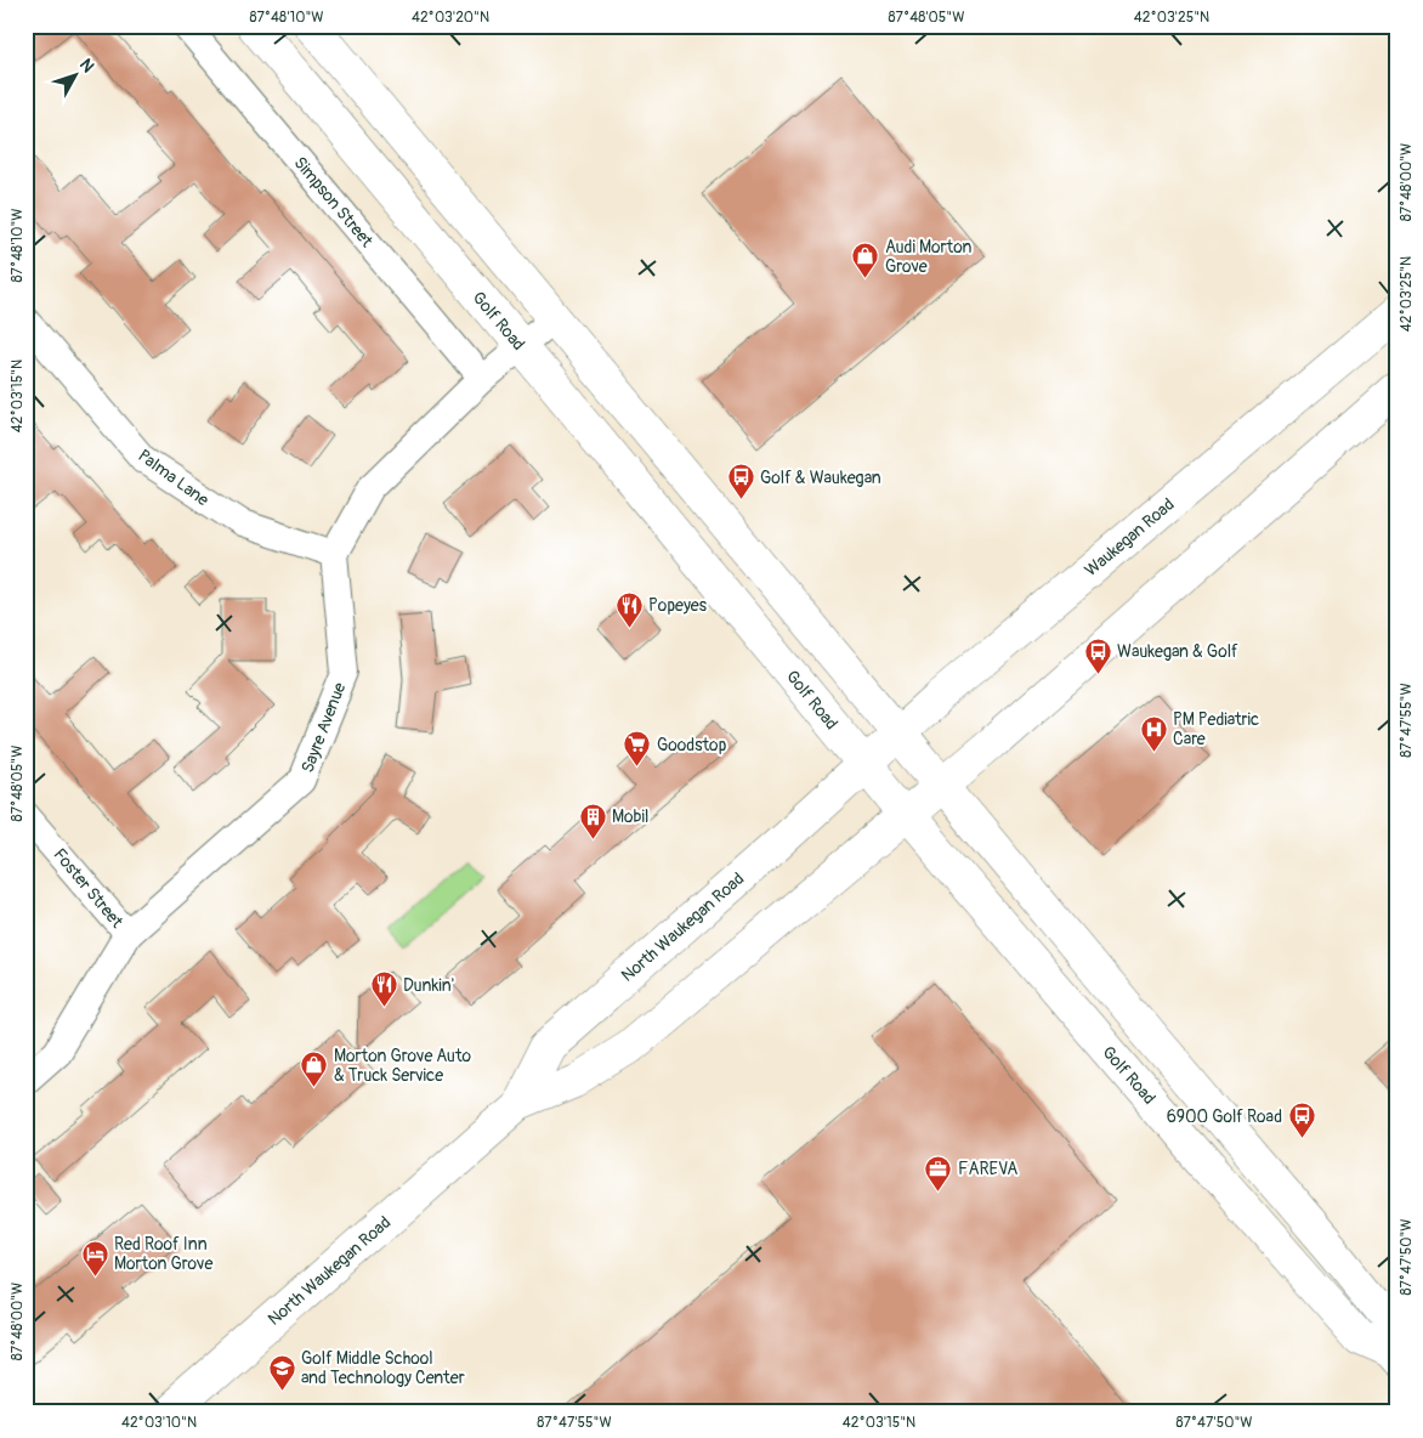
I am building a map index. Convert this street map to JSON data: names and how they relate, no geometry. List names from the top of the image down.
{
  "streets": {
    "main road": ["Golf Road", "Waukegan Road", "North Waukegan Road"],
    "street": [
      "Simpson Street",
      "Palma Lane",
      "Sayre Avenue",
      "Foster Street"
    ]
  },
  "crossings": [
    ["Golf Road", "Waukegan Road"],
    ["Golf Road", "North Waukegan Road"],
    ["Palma Lane", "Sayre Avenue"],
    ["Waukegan Road", "North Waukegan Road"],
    ["Sayre Avenue", "Foster Street"]
  ],
  "places": {
    "shop": ["Audi Morton Grove", "Morton Grove Auto & Truck Service"],
    "bus stop": ["Golf & Waukegan", "Waukegan & Golf", "6900 Golf Road"],
    "restaurant": ["Popeyes", "Dunkin'"],
    "hospital": ["PM Pediatric Care"],
    "supermarket": ["Goodstop"],
    "building": ["Mobil"],
    "office": ["FAREVA"],
    "hotel": ["Red Roof Inn Morton Grove"],
    "school or university": ["Golf Middle School and Technology Center"]
  },
  "north": "top right",
  "coordinates": [
    "87°48'10\"W",
    "42°03'20\"N",
    "87°48'05\"W",
    "42°03'25\"N",
    "87°48'00\"W",
    "42°03'15\"N",
    "87°47'55\"W",
    "87°47'50\"W",
    "42°03'10\"N"
  ]
}
